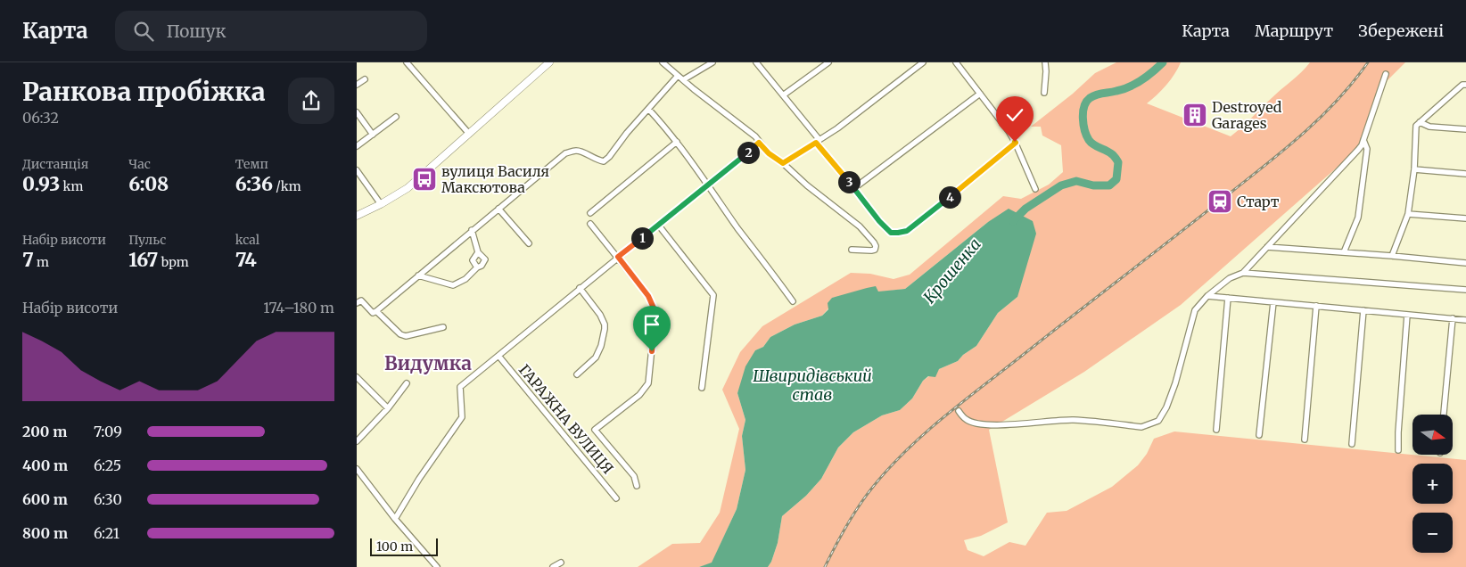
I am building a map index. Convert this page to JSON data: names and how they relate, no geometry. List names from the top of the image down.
{
  "streets": {
    "street": ["ГАРАЖНА ВУЛИЦЯ"]
  },
  "districts": ["Видумка"],
  "water": ["Крошенка", "Швиридівський став"],
  "places": {
    "building": ["Destroyed Garages"],
    "bus stop": ["вулиця Василя Максютова"],
    "station": ["Старт"]
  },
  "scale_bar": "100 m",
  "north": "right",
  "page": {
    "header": "Карта",
    "search": "Пошук",
    "nav": ["Карта", "Маршрут", "Збережені"],
    "heading": ["Ранкова пробіжка", "06:32"],
    "stats": [
      ["Дистанція", "0.93 km"],
      ["Час", "6:08"],
      ["Темп", "6:36 /km"],
      ["Набір висоти", "7 m"],
      ["Пульс", "167 bpm"],
      ["kcal", "74"]
    ],
    "pins": [
      "2",
      "3",
      "4",
      "1"
    ],
    "chart": ["Набір висоти", "174–180 m"],
    "list": [
      {
        "name": "200 m",
        "note": "7:09"
      },
      {
        "name": "400 m",
        "note": "6:25"
      },
      {
        "name": "600 m",
        "note": "6:30"
      },
      {
        "name": "800 m",
        "note": "6:21"
      }
    ],
    "map_buttons": ["+", "−"],
    "scale": "100 m"
  }
}
